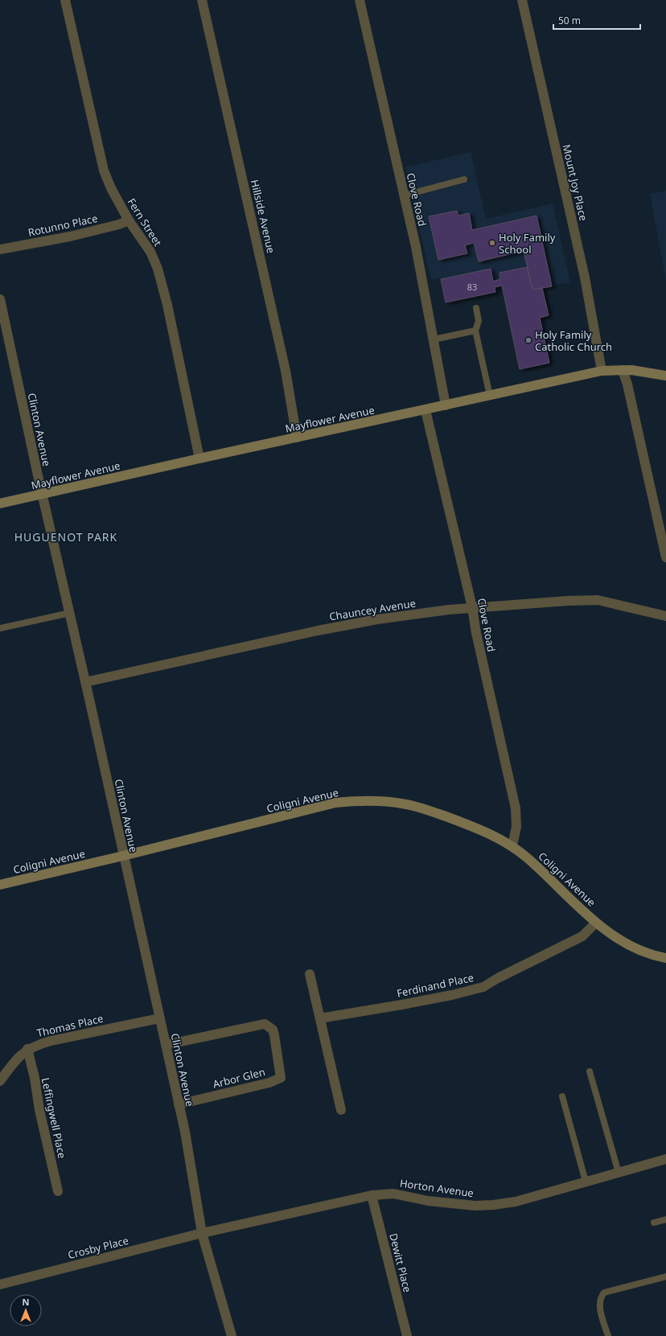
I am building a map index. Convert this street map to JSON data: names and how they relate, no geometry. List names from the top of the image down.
{
  "streets": {
    "street": [
      "Mount Joy Place",
      "Clove Road",
      "Hillside Avenue",
      "Fern Street",
      "Rotunno Place",
      "Mayflower Avenue",
      "Clinton Avenue",
      "Chauncey Avenue",
      "Coligni Avenue",
      "Ferdinand Place",
      "Thomas Place",
      "Arbor Glen",
      "Leffingwell Place",
      "Horton Avenue",
      "Crosby Place",
      "Dewitt Place"
    ]
  },
  "crossings": [
    ["Mount Joy Place", "Mayflower Avenue"],
    ["Clove Road", "Mayflower Avenue"],
    ["Clove Road", "Chauncey Avenue"],
    ["Clove Road", "Coligni Avenue"],
    ["Hillside Avenue", "Mayflower Avenue"],
    ["Fern Street", "Rotunno Place"],
    ["Fern Street", "Mayflower Avenue"],
    ["Mayflower Avenue", "Clinton Avenue"],
    ["Clinton Avenue", "Chauncey Avenue"],
    ["Clinton Avenue", "Coligni Avenue"],
    ["Clinton Avenue", "Thomas Place"],
    ["Clinton Avenue", "Arbor Glen"],
    ["Clinton Avenue", "Horton Avenue"],
    ["Clinton Avenue", "Crosby Place"],
    ["Coligni Avenue", "Ferdinand Place"],
    ["Thomas Place", "Leffingwell Place"],
    ["Horton Avenue", "Crosby Place"],
    ["Horton Avenue", "Dewitt Place"]
  ],
  "districts": ["HUGUENOT PARK"],
  "places": ["Holy Family School", "Holy Family Catholic Church"],
  "house_numbers": ["83"],
  "scale_bar": "50 m",
  "north": "top"
}
